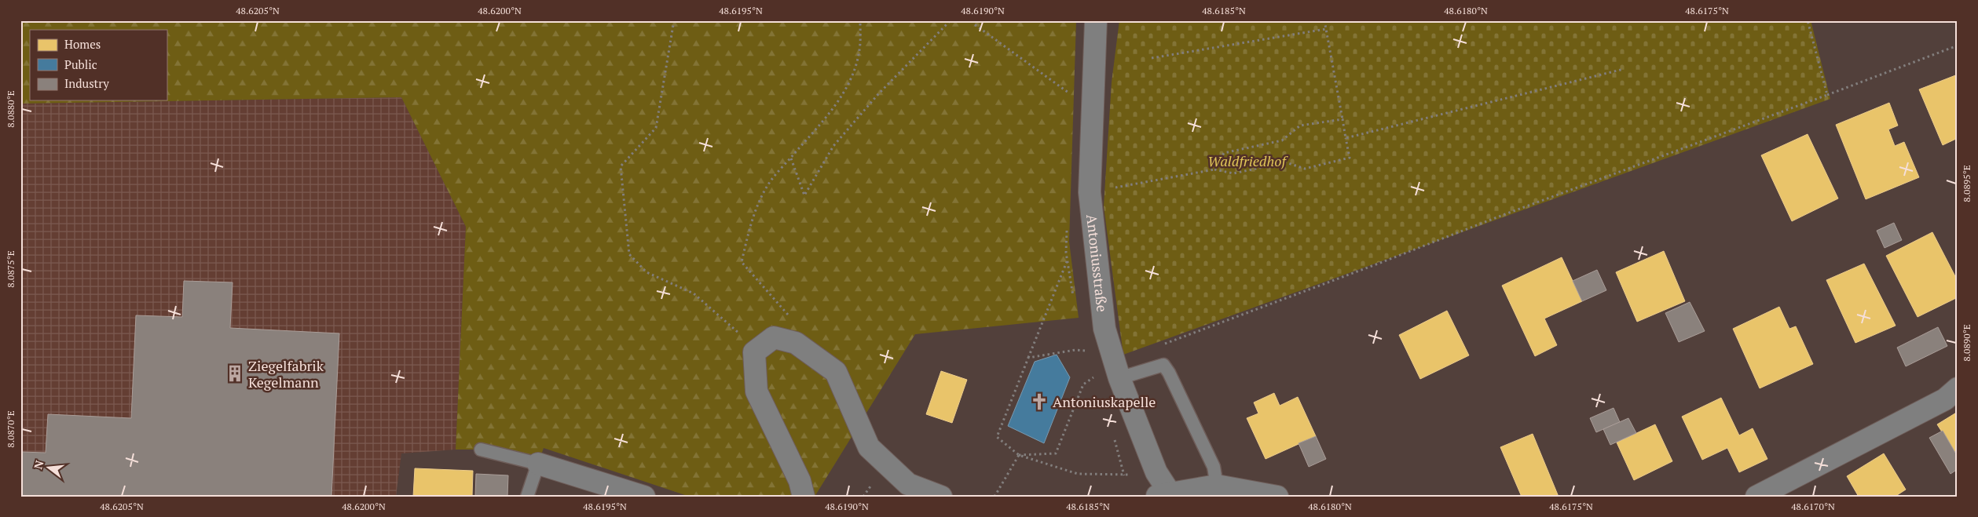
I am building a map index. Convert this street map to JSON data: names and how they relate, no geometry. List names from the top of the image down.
{
  "streets": {
    "street": ["Antoniusstraße"]
  },
  "parks": ["Waldfriedhof"],
  "places": {
    "building": ["Ziegelfabrik Kegelmann"],
    "church": ["Antoniuskapelle"]
  },
  "legend": ["Homes", "Public", "Industry"],
  "north": "left",
  "coordinates": [
    "48.6205°N",
    "48.6200°N",
    "48.6195°N",
    "48.6190°N",
    "48.6185°N",
    "48.6180°N",
    "48.6175°N",
    "8.0880°E",
    "8.0895°E",
    "8.0875°E",
    "8.0890°E",
    "8.0870°E",
    "48.6170°N"
  ]
}
